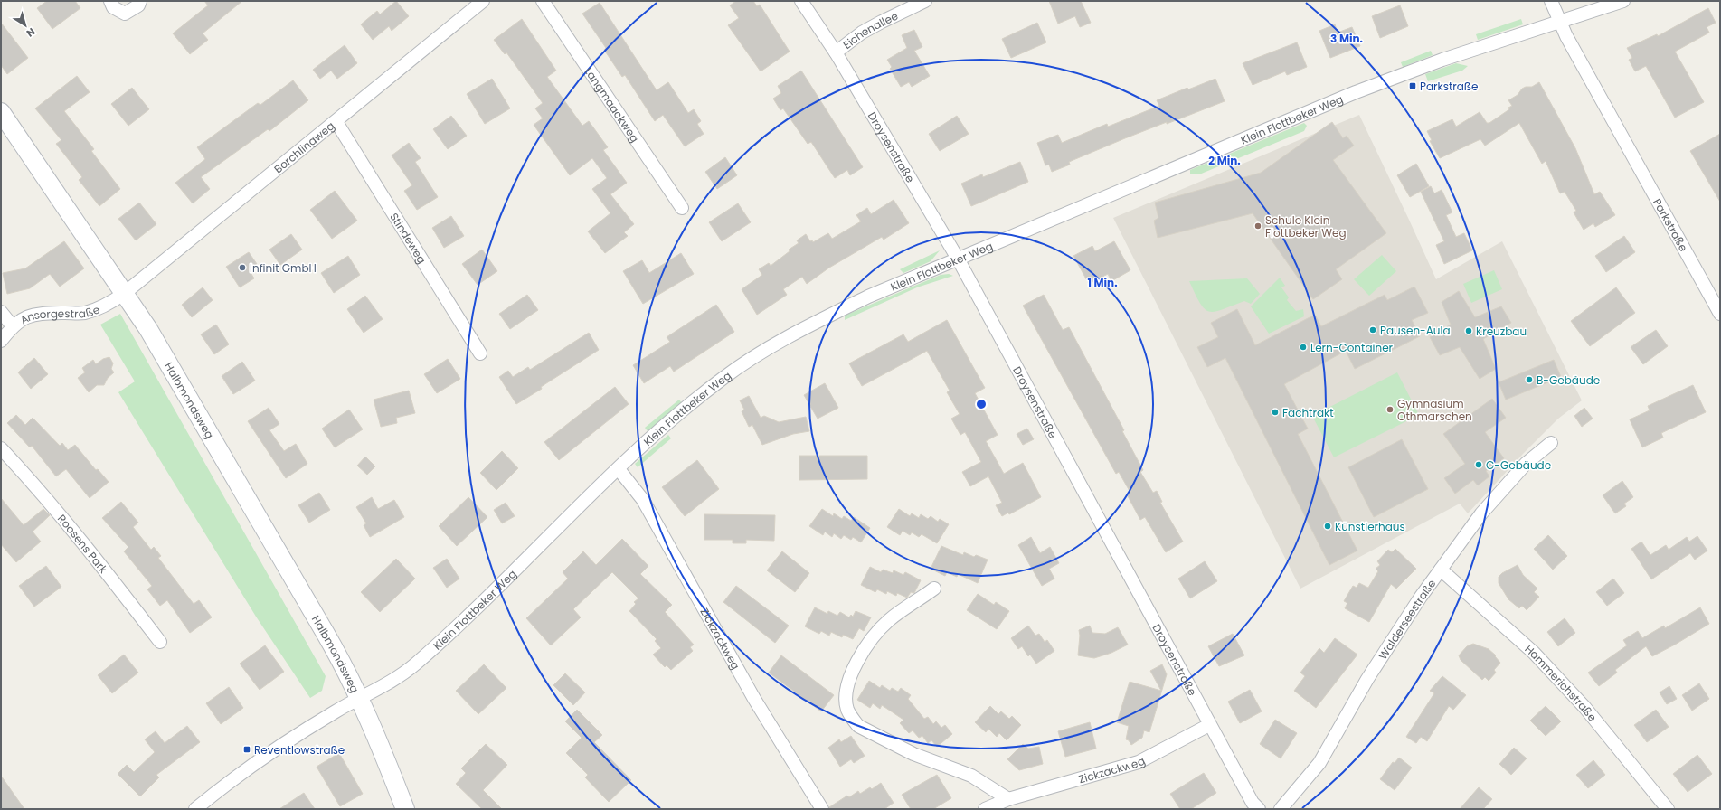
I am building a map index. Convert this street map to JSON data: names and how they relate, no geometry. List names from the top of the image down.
{
  "streets": {
    "street": [
      "Eichenallee",
      "Langmaackweg",
      "Klein Flottbeker Weg",
      "Borchlingweg",
      "Droysenstraße",
      "Parkstraße",
      "Stindeweg",
      "Ansorgestraße",
      "Halbmondsweg",
      "Roosens Park",
      "Walderseestraße",
      "Zickzackweg",
      "Hammerichstraße"
    ]
  },
  "crossings": [
    ["Eichenallee", "Droysenstraße"],
    ["Klein Flottbeker Weg", "Droysenstraße"],
    ["Klein Flottbeker Weg", "Parkstraße"],
    ["Klein Flottbeker Weg", "Halbmondsweg"],
    ["Klein Flottbeker Weg", "Zickzackweg"],
    ["Borchlingweg", "Stindeweg"],
    ["Borchlingweg", "Ansorgestraße"],
    ["Borchlingweg", "Halbmondsweg"],
    ["Droysenstraße", "Zickzackweg"],
    ["Ansorgestraße", "Halbmondsweg"],
    ["Walderseestraße", "Hammerichstraße"]
  ],
  "places": {
    "transit": ["Parkstraße", "Reventlowstraße"],
    "other": [
      "Schule Klein Flottbeker Weg",
      "Infinit GmbH",
      "Pausen-Aula",
      "Kreuzbau",
      "Lern-Container",
      "B-Gebäude",
      "Gymnasium Othmarschen",
      "Fachtrakt",
      "C-Gebäude",
      "Künstlerhaus"
    ]
  },
  "north": "bottom right",
  "rings": ["3 Min.", "2 Min.", "1 Min."]
}
